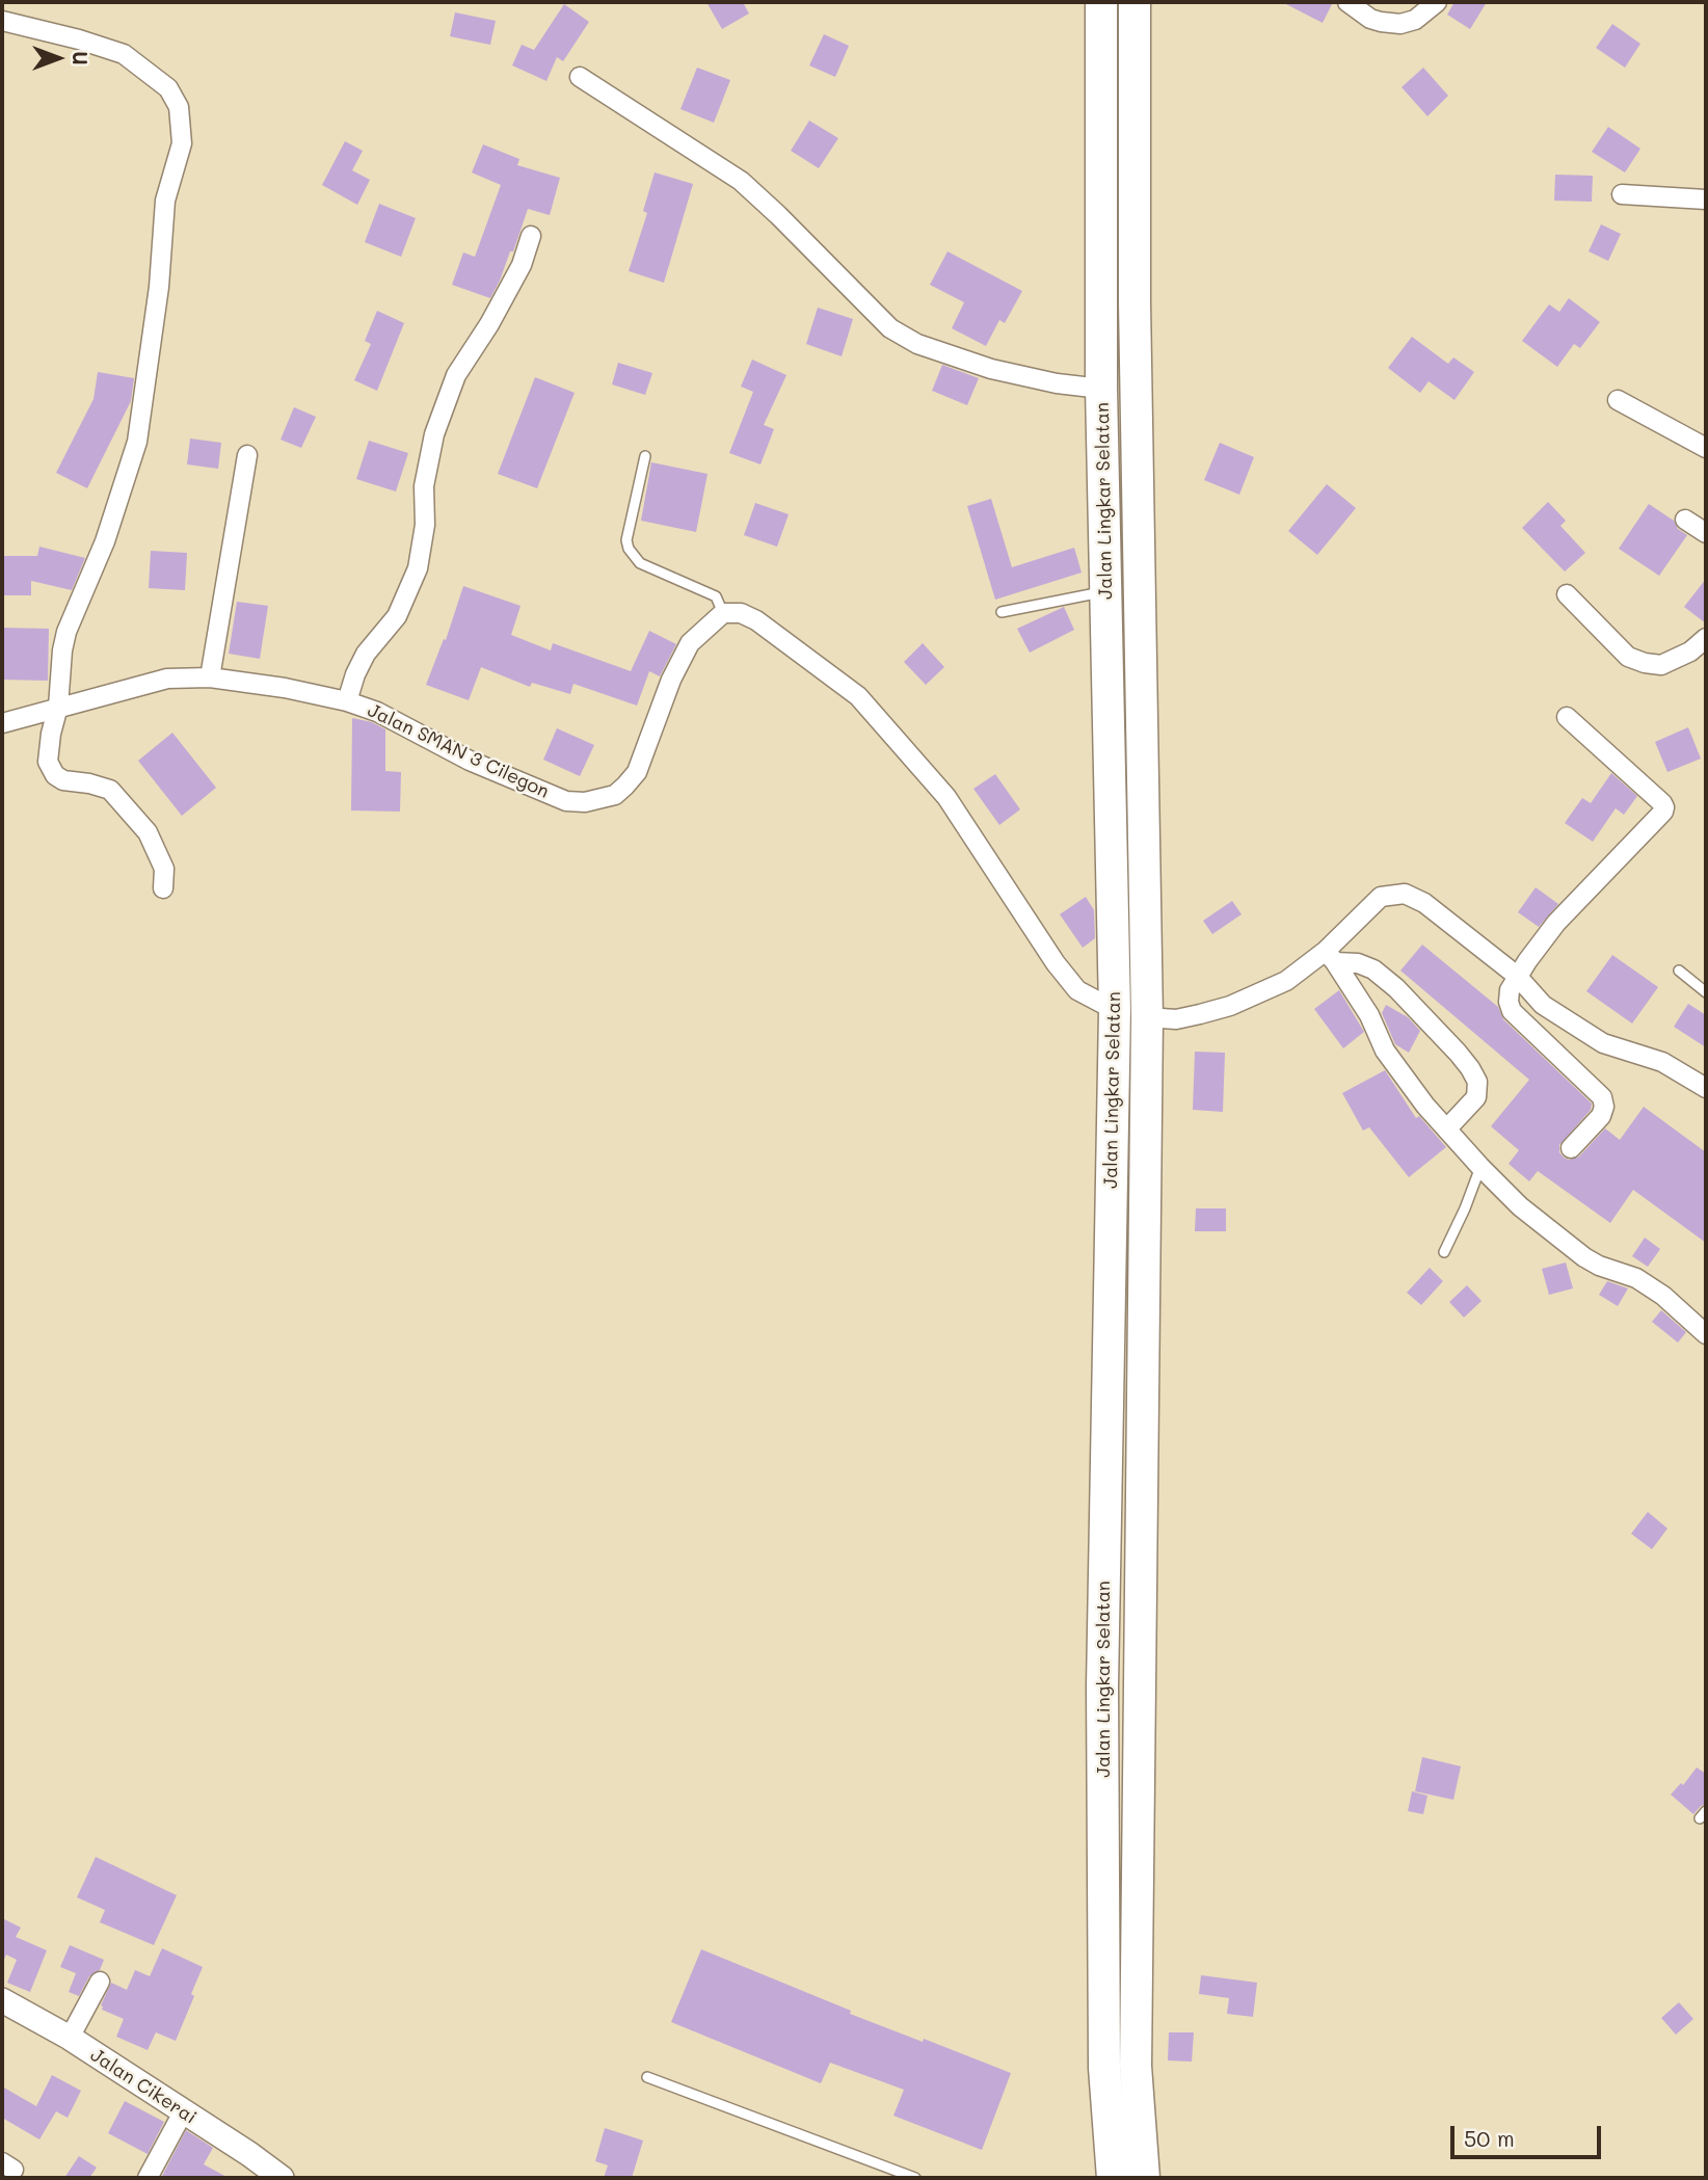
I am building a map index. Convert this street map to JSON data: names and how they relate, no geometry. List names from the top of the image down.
{
  "streets": {
    "highway": ["Jalan Lingkar Selatan"],
    "street": ["Jalan SMAN 3 Cilegon", "Jalan Cikerai"]
  },
  "scale_bar": "50 m",
  "north": "right"
}
